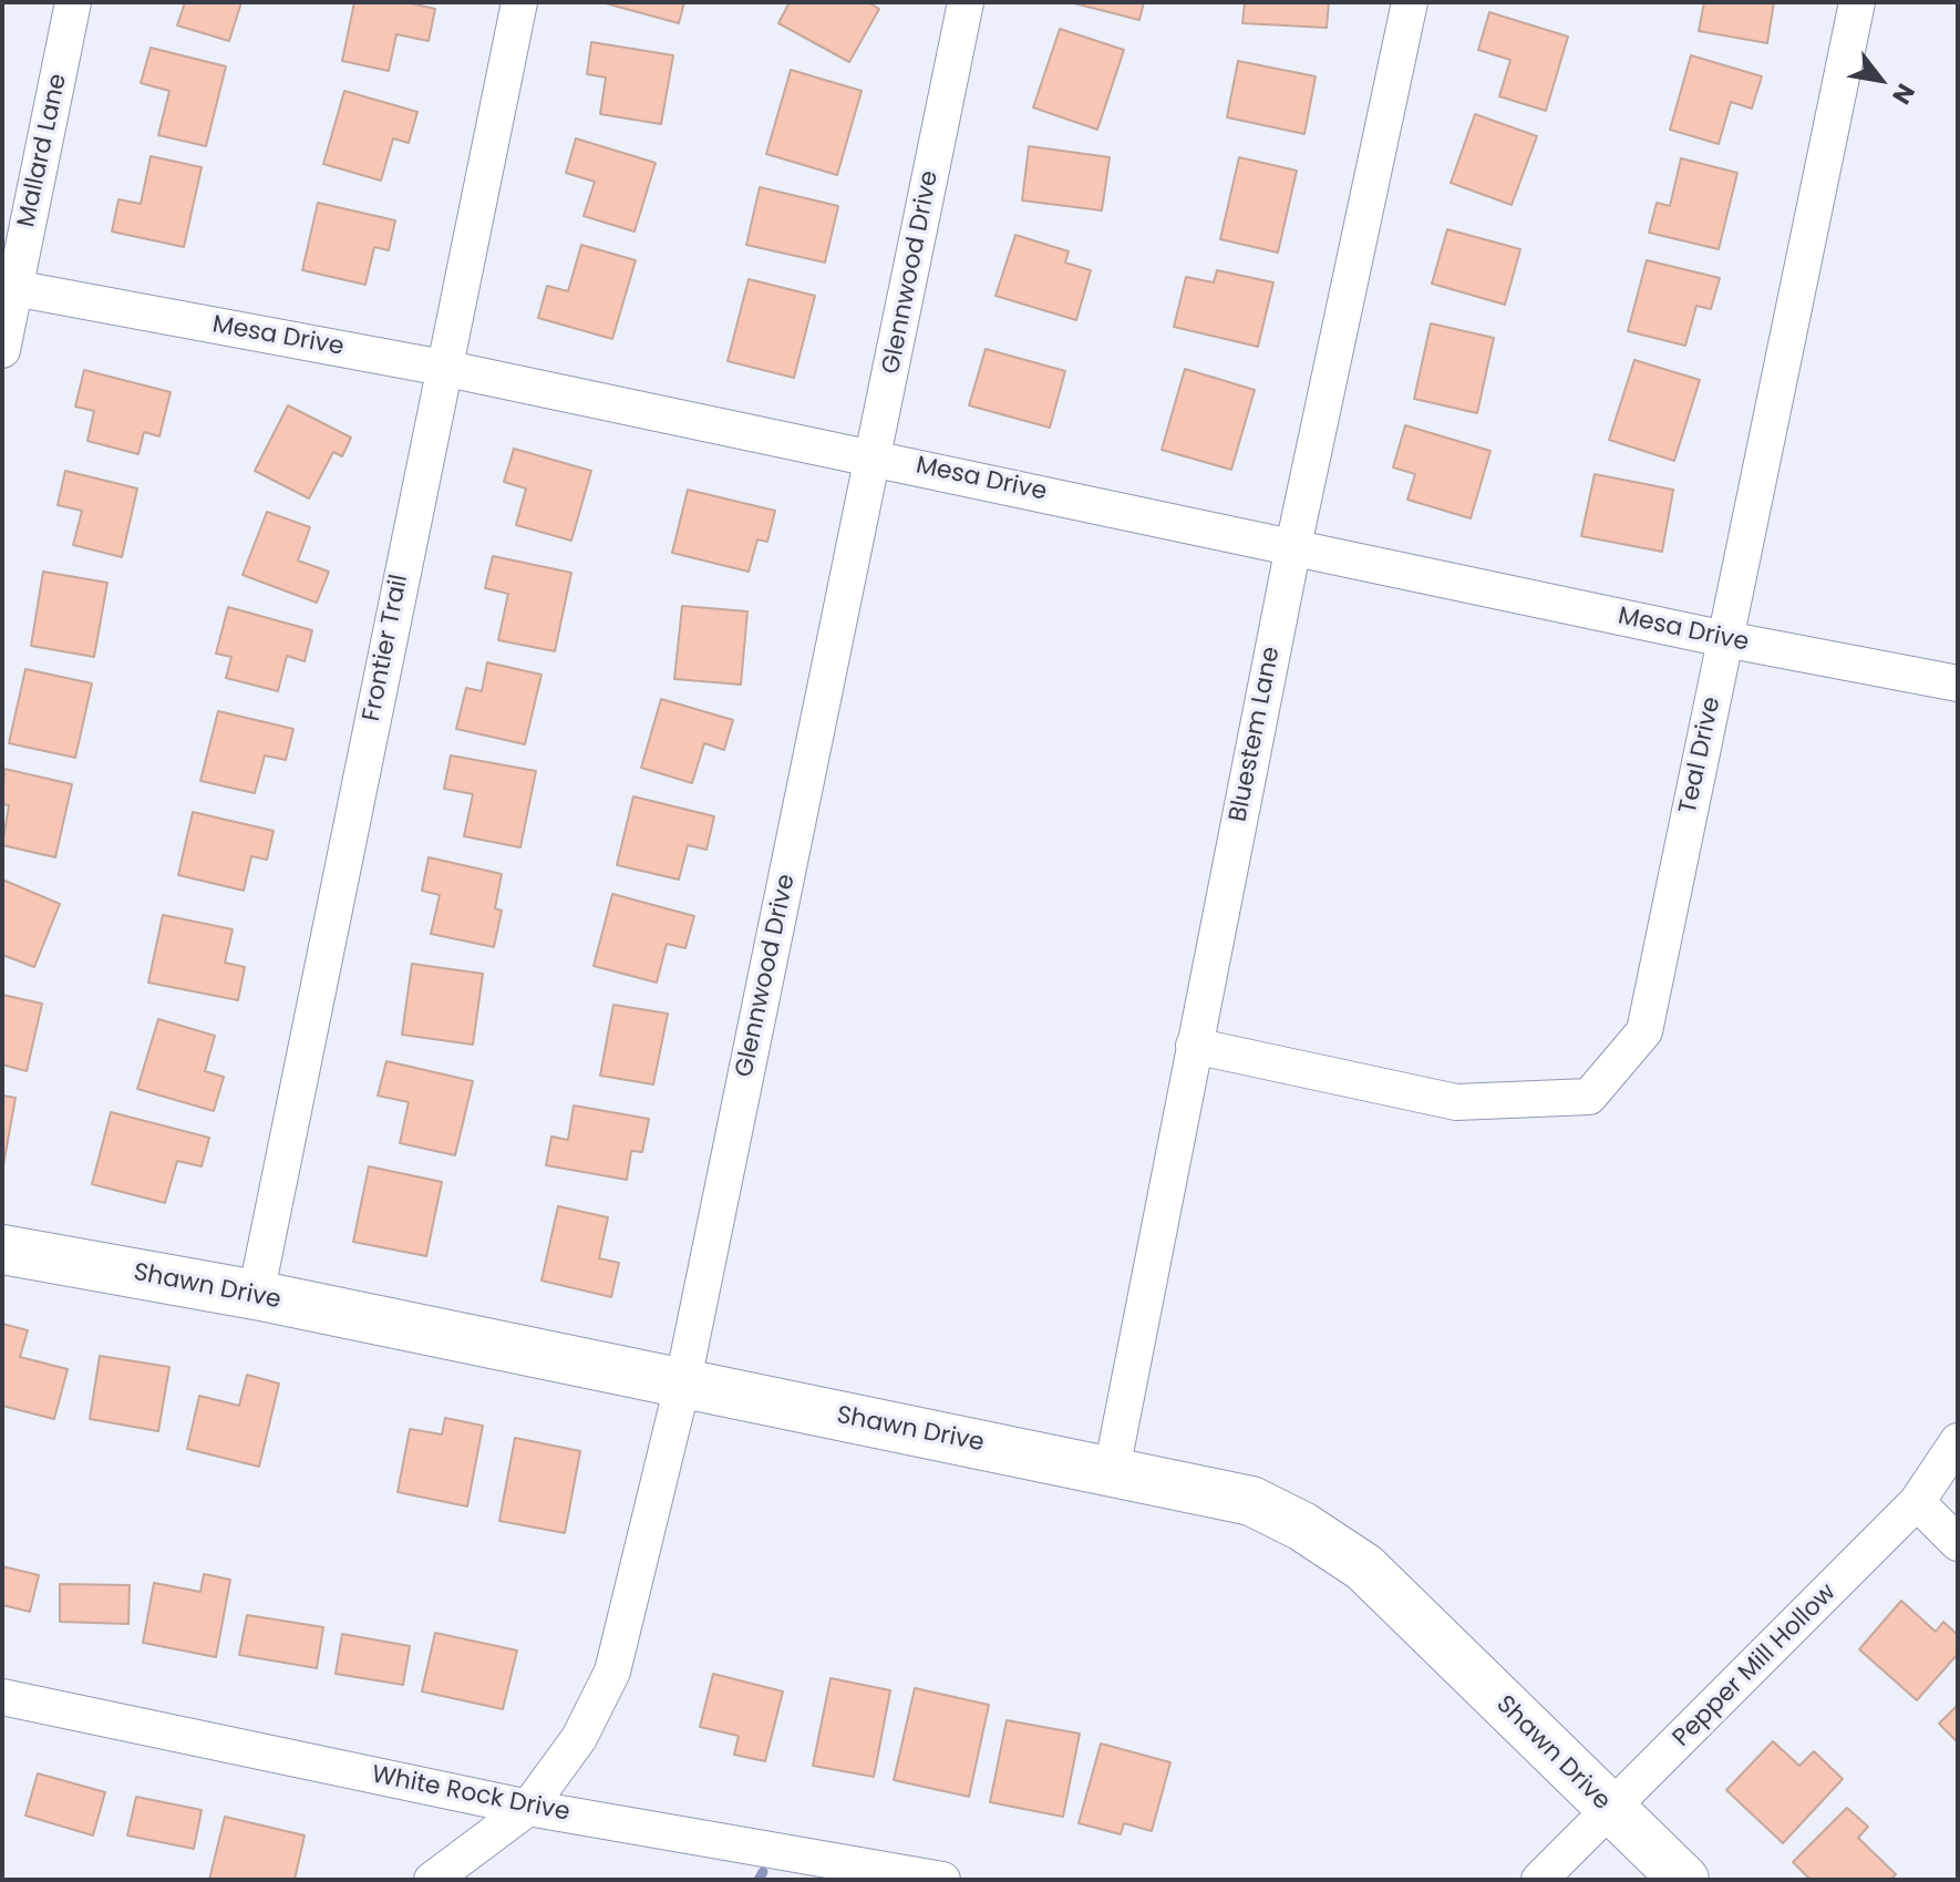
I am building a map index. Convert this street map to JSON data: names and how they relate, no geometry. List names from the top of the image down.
{
  "streets": {
    "street": [
      "Mallard Lane",
      "Glennwood Drive",
      "Mesa Drive",
      "Frontier Trail",
      "Bluestem Lane",
      "Teal Drive",
      "Shawn Drive",
      "Pepper Mill Hollow",
      "White Rock Drive"
    ]
  },
  "crossings": [
    ["Mallard Lane", "Mesa Drive"],
    ["Glennwood Drive", "Mesa Drive"],
    ["Glennwood Drive", "Shawn Drive"],
    ["Glennwood Drive", "White Rock Drive"],
    ["Mesa Drive", "Frontier Trail"],
    ["Mesa Drive", "Bluestem Lane"],
    ["Mesa Drive", "Teal Drive"],
    ["Frontier Trail", "Shawn Drive"],
    ["Bluestem Lane", "Teal Drive"],
    ["Bluestem Lane", "Shawn Drive"],
    ["Shawn Drive", "Pepper Mill Hollow"]
  ],
  "north": "bottom right"
}
